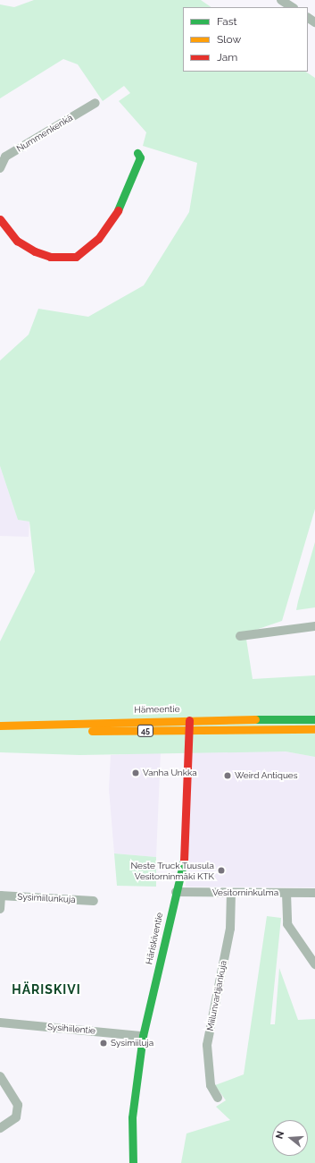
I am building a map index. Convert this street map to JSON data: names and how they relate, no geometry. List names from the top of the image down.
{
  "streets": {
    "street": [
      "Nummenkenkä",
      "Hämeentie",
      "45",
      "Vesitorninkulma",
      "Sysimiilunkuja",
      "Häriskiventie",
      "Miilunvartijankuja",
      "Sysihiilentie"
    ]
  },
  "crossings": [
    ["Hämeentie", "Häriskiventie"],
    ["45", "Häriskiventie"],
    ["Vesitorninkulma", "Häriskiventie"],
    ["Vesitorninkulma", "Miilunvartijankuja"],
    ["Häriskiventie", "Sysihiilentie"]
  ],
  "districts": ["HÄRISKIVI"],
  "places": [
    "Vanha Unkka",
    "Weird Antiques",
    "Neste Truck Tuusula Vesitorninmäki KTK",
    "Sysimiiluja"
  ],
  "legend": ["Fast", "Slow", "Jam"],
  "north": "left"
}
